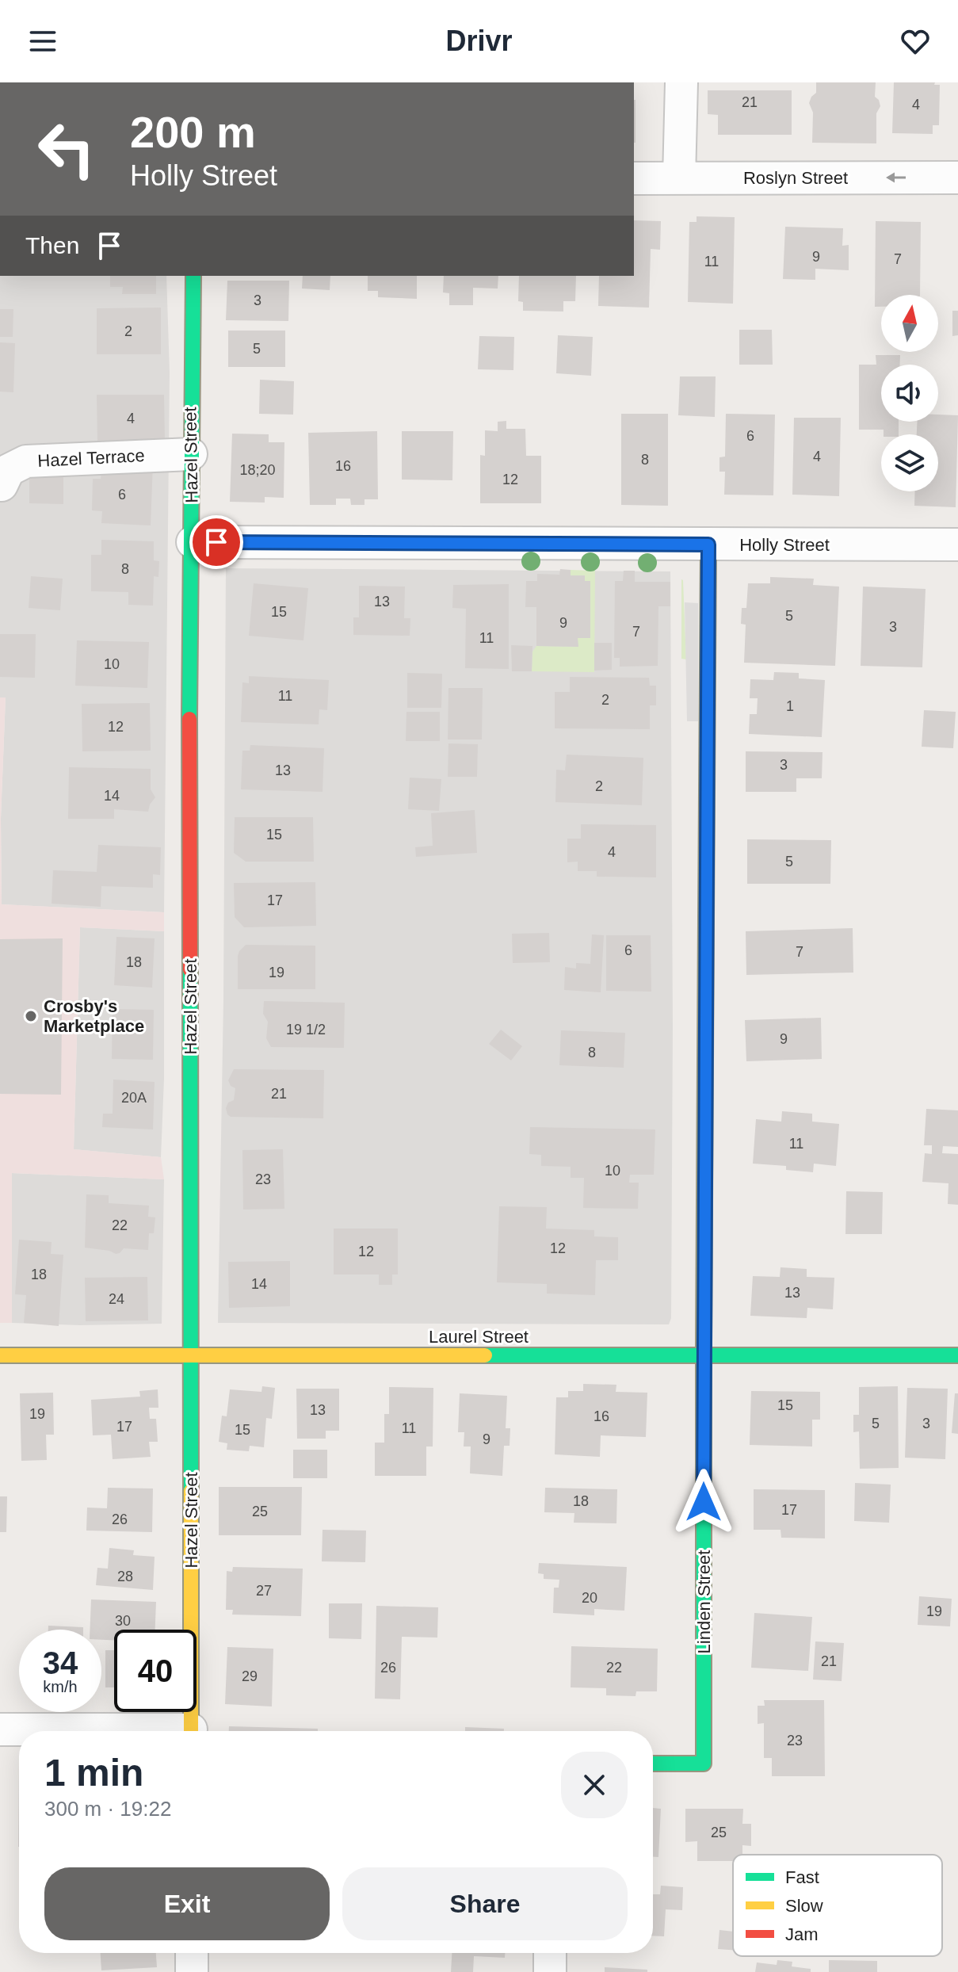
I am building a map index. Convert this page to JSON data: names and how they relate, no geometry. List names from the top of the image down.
{
  "streets": {
    "street": [
      "Roslyn Street",
      "Hazel Street",
      "Hazel Terrace",
      "Holly Street",
      "Laurel Street",
      "Linden Street"
    ]
  },
  "crossings": [
    ["Hazel Street", "Hazel Terrace"],
    ["Hazel Street", "Holly Street"],
    ["Hazel Street", "Laurel Street"],
    ["Holly Street", "Linden Street"],
    ["Laurel Street", "Linden Street"]
  ],
  "one_way": ["Roslyn Street"],
  "places": ["Crosby's Marketplace"],
  "house_numbers": [
    "21",
    "4",
    "9",
    "7",
    "11",
    "3",
    "2",
    "5",
    "4",
    "6",
    "4",
    "8",
    "16",
    "18;20",
    "12",
    "6",
    "8",
    "13",
    "15",
    "5",
    "9",
    "3",
    "7",
    "11",
    "10",
    "11",
    "2",
    "1",
    "12",
    "3",
    "13",
    "2",
    "14",
    "15",
    "4",
    "5",
    "17",
    "6",
    "7",
    "18",
    "19",
    "19 1/2",
    "9",
    "8",
    "21",
    "20A",
    "11",
    "10",
    "23",
    "22",
    "12",
    "12",
    "18",
    "14",
    "13",
    "24",
    "15",
    "13",
    "19",
    "16",
    "5",
    "3",
    "17",
    "11",
    "15",
    "9",
    "18",
    "17",
    "25",
    "26",
    "28",
    "27",
    "20",
    "19",
    "30",
    "21",
    "26",
    "22",
    "29",
    "23",
    "25"
  ],
  "legend": ["Fast", "Slow", "Jam"],
  "north": "top",
  "page": {
    "header": "Drivr",
    "turn": ["200 m", "Holly Street"],
    "then": "Then",
    "speed": "34 km/h",
    "limit": "40",
    "heading": ["1 min", "300 m · 19:22"],
    "buttons": ["Exit", "Share"]
  }
}
